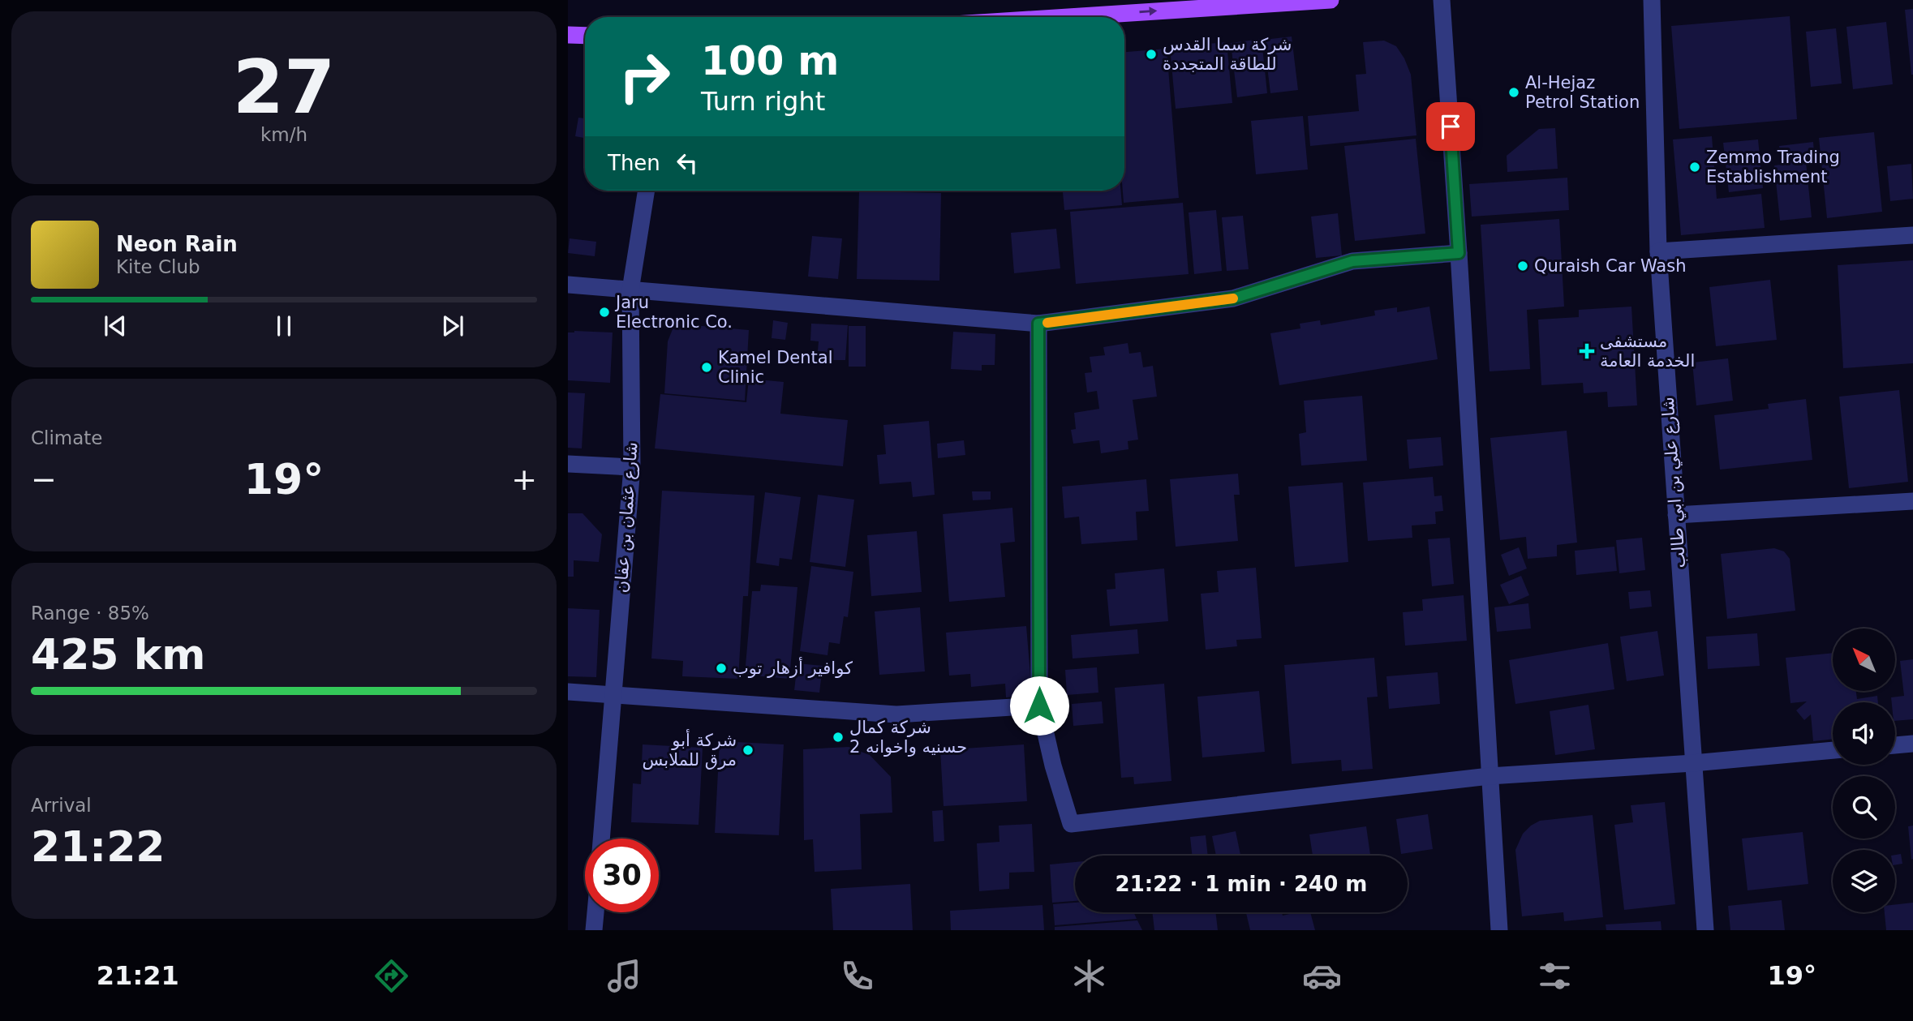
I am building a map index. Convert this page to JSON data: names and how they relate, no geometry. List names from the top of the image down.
{
  "streets": {
    "street": ["شارع علي بن ابي طالب", "شارع عثمان بن عفان"]
  },
  "places": {
    "other": [
      "شركة سما القدس للطاقة المتجددة",
      "Al-Hejaz Petrol Station",
      "Zemmo Trading Establishment",
      "Quraish Car Wash",
      "Jaru Electronic Co.",
      "Kamel Dental Clinic",
      "كوافير أزهار توب",
      "شركة كمال حسنيه واخوانه 2",
      "شركة أبو مرق للملابس"
    ],
    "health": ["مستشفى الخدمة العامة"]
  },
  "north": "top left",
  "page": {
    "tile": [
      ["27", "km/h"],
      "Climate",
      ["Range · 85%", "425 km"],
      ["Arrival", "21:22"]
    ],
    "turn": ["100 m", "Turn right"],
    "then": "Then",
    "song": ["Neon Rain", "Kite Club"],
    "heat": ["−", "19°", "+"],
    "limit": "30",
    "trip": "21:22 · 1 min · 240 m",
    "tabs": ["21:21", "19°"]
  }
}
